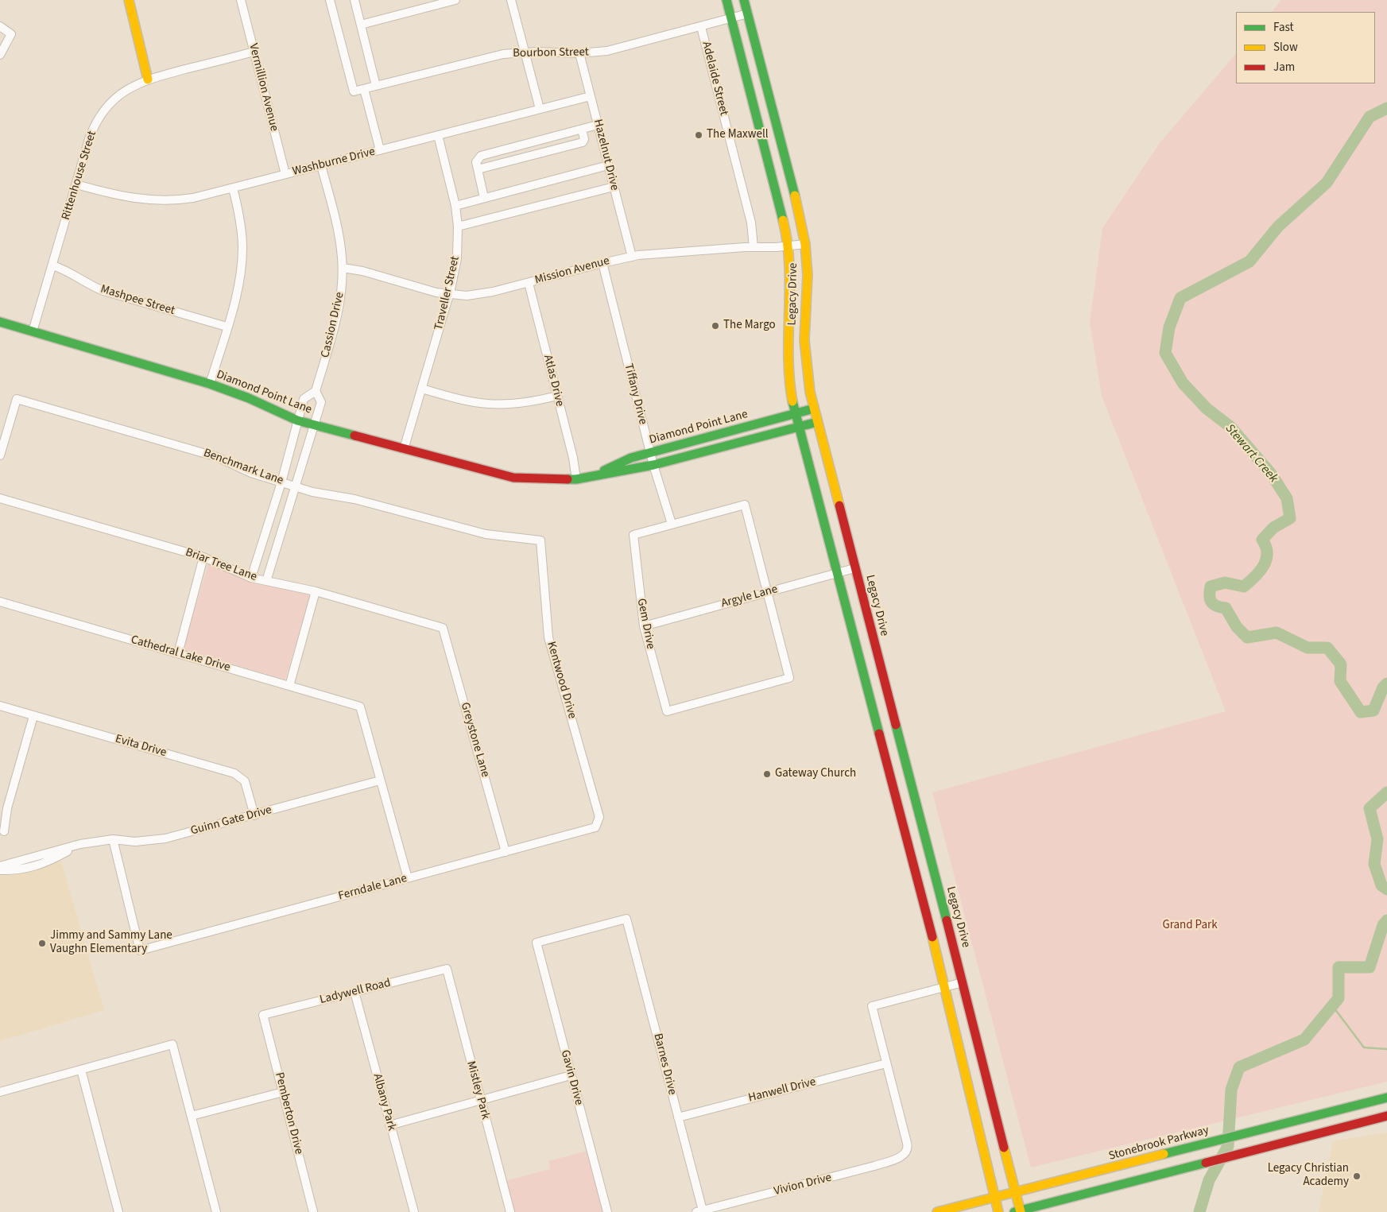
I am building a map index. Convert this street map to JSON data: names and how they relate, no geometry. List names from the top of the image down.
{
  "streets": {
    "main road": ["Legacy Drive", "Diamond Point Lane", "Stonebrook Parkway"],
    "street": [
      "Bourbon Street",
      "Adelaide Street",
      "Vermillion Avenue",
      "Hazelnut Drive",
      "Washburne Drive",
      "Rittenhouse Street",
      "Mission Avenue",
      "Traveller Street",
      "Mashpee Street",
      "Cassion Drive",
      "Atlas Drive",
      "Tiffany Drive",
      "Benchmark Lane",
      "Briar Tree Lane",
      "Argyle Lane",
      "Gem Drive",
      "Cathedral Lake Drive",
      "Kentwood Drive",
      "Greystone Lane",
      "Evita Drive",
      "Guinn Gate Drive",
      "Ferndale Lane",
      "Ladywell Road",
      "Barnes Drive",
      "Gavin Drive",
      "Mistley Park",
      "Hanwell Drive",
      "Albany Park",
      "Pemberton Drive",
      "Vivion Drive"
    ]
  },
  "crossings": [
    ["Bourbon Street", "Adelaide Street"],
    ["Bourbon Street", "Hazelnut Drive"],
    ["Bourbon Street", "Legacy Drive"],
    ["Adelaide Street", "Mission Avenue"],
    ["Vermillion Avenue", "Washburne Drive"],
    ["Vermillion Avenue", "Rittenhouse Street"],
    ["Hazelnut Drive", "Washburne Drive"],
    ["Hazelnut Drive", "Mission Avenue"],
    ["Washburne Drive", "Rittenhouse Street"],
    ["Washburne Drive", "Traveller Street"],
    ["Washburne Drive", "Cassion Drive"],
    ["Rittenhouse Street", "Mashpee Street"],
    ["Rittenhouse Street", "Diamond Point Lane"],
    ["Mission Avenue", "Traveller Street"],
    ["Mission Avenue", "Legacy Drive"],
    ["Mission Avenue", "Cassion Drive"],
    ["Mission Avenue", "Atlas Drive"],
    ["Mission Avenue", "Tiffany Drive"],
    ["Traveller Street", "Diamond Point Lane"],
    ["Legacy Drive", "Diamond Point Lane"],
    ["Legacy Drive", "Argyle Lane"],
    ["Legacy Drive", "Stonebrook Parkway"],
    ["Cassion Drive", "Diamond Point Lane"],
    ["Cassion Drive", "Benchmark Lane"],
    ["Cassion Drive", "Briar Tree Lane"],
    ["Atlas Drive", "Diamond Point Lane"],
    ["Diamond Point Lane", "Tiffany Drive"],
    ["Tiffany Drive", "Gem Drive"],
    ["Benchmark Lane", "Kentwood Drive"],
    ["Briar Tree Lane", "Greystone Lane"],
    ["Argyle Lane", "Gem Drive"],
    ["Cathedral Lake Drive", "Guinn Gate Drive"],
    ["Kentwood Drive", "Ferndale Lane"],
    ["Greystone Lane", "Ferndale Lane"],
    ["Evita Drive", "Guinn Gate Drive"],
    ["Guinn Gate Drive", "Ferndale Lane"],
    ["Ladywell Road", "Mistley Park"],
    ["Ladywell Road", "Albany Park"],
    ["Ladywell Road", "Pemberton Drive"],
    ["Barnes Drive", "Gavin Drive"],
    ["Barnes Drive", "Hanwell Drive"],
    ["Barnes Drive", "Vivion Drive"],
    ["Hanwell Drive", "Vivion Drive"]
  ],
  "water": ["Stewart Creek"],
  "parks": ["Grand Park"],
  "places": [
    "The Maxwell",
    "The Margo",
    "Gateway Church",
    "Jimmy and Sammy Lane Vaughn Elementary",
    "Legacy Christian Academy"
  ],
  "legend": ["Fast", "Slow", "Jam"]
}
